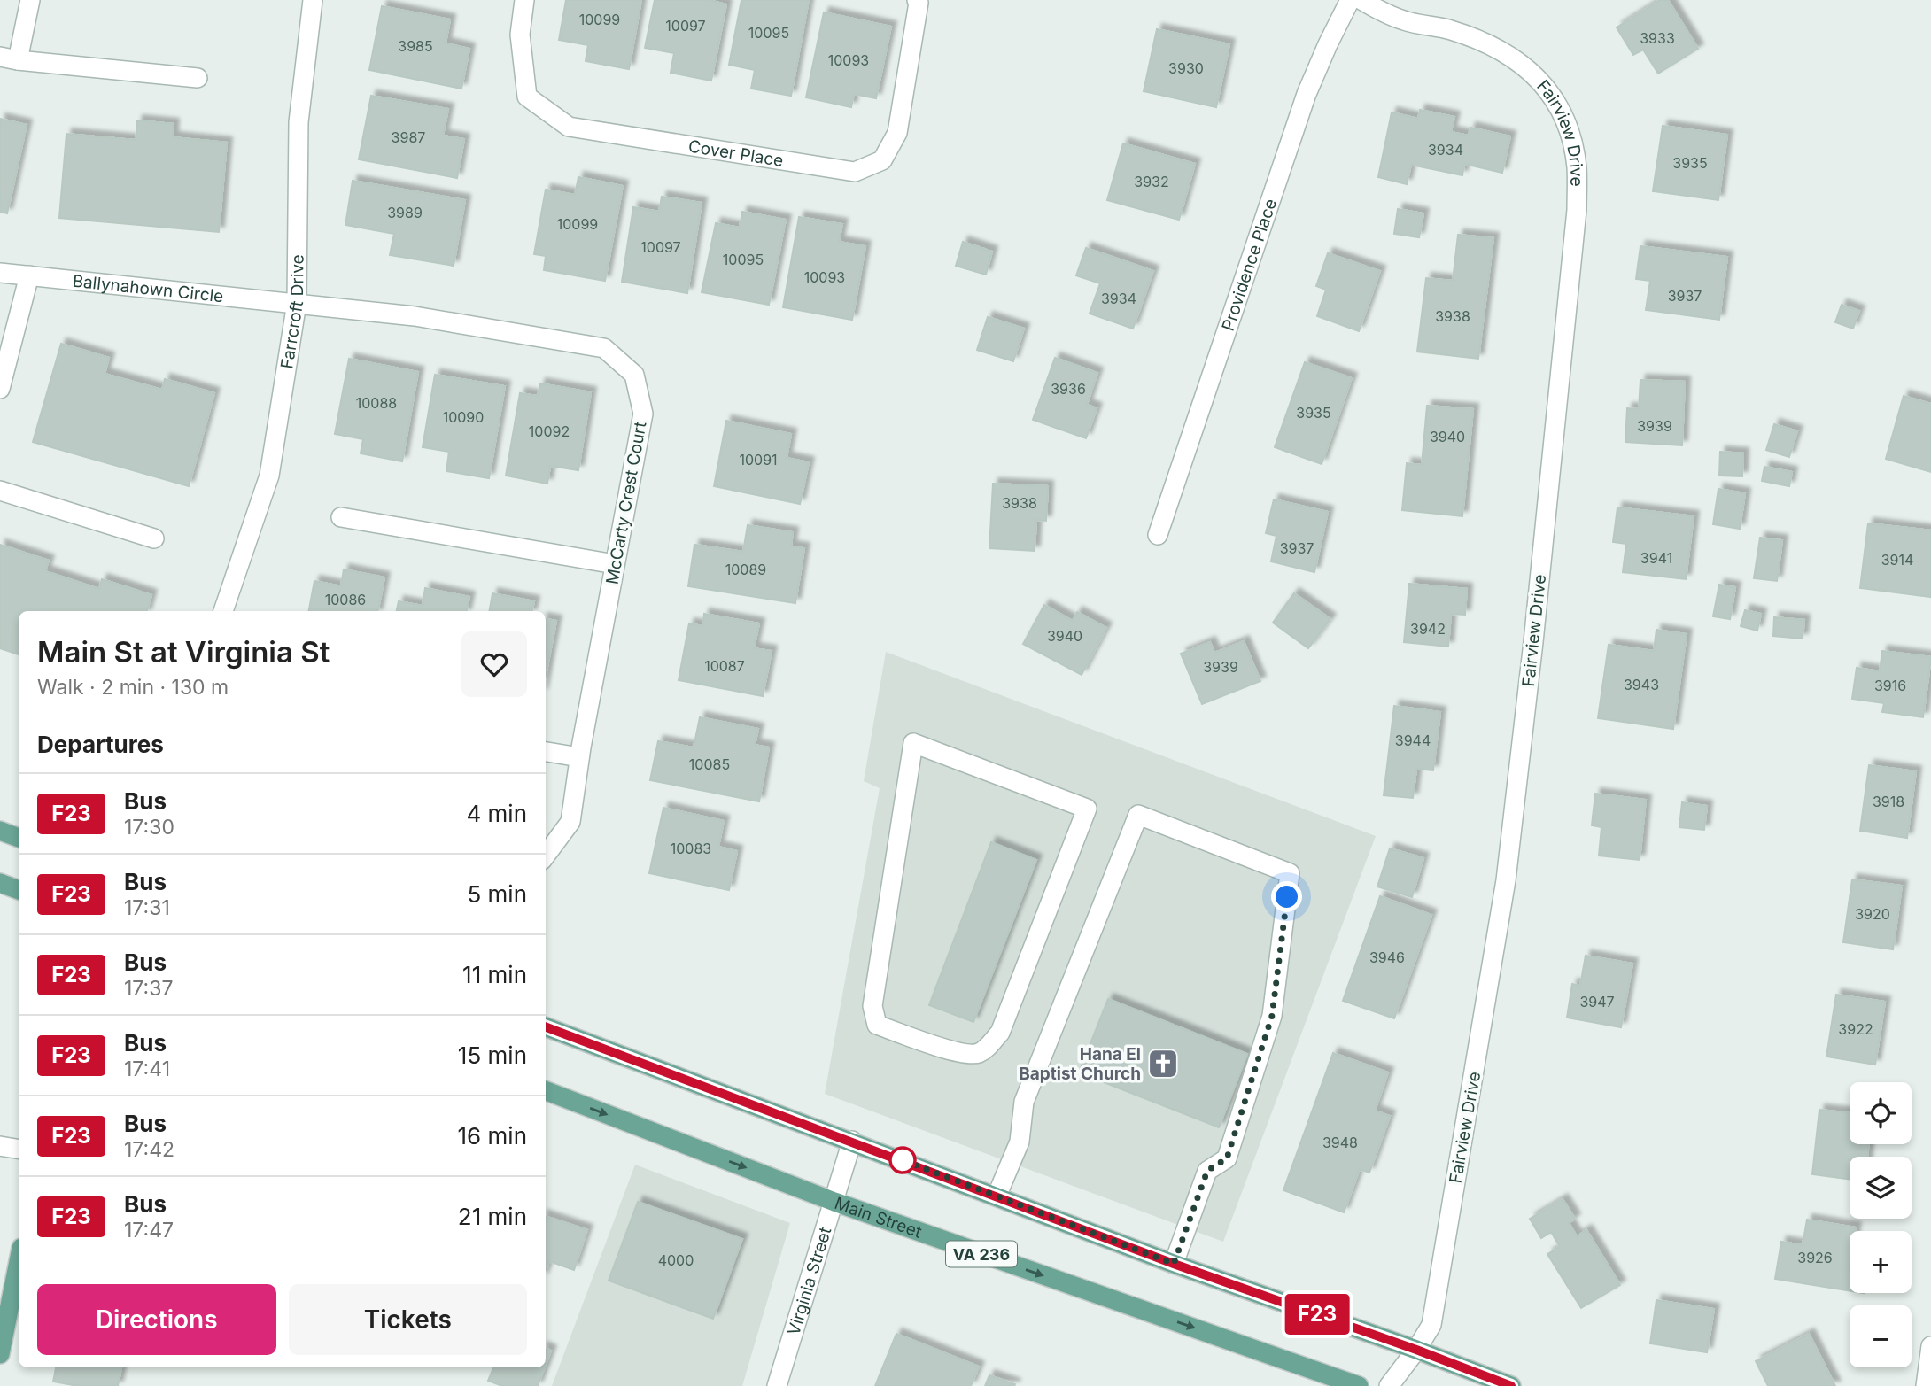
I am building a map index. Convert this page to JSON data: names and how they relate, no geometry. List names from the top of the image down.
{
  "streets": {
    "main road": ["Main Street", "VA 236"],
    "street": [
      "Fairview Drive",
      "Cover Place",
      "Providence Place",
      "Ballynahown Circle",
      "Farrcroft Drive",
      "McCarty Crest Court",
      "Virginia Street"
    ]
  },
  "crossings": [
    ["Ballynahown Circle", "Farrcroft Drive"],
    ["Ballynahown Circle", "McCarty Crest Court"],
    ["Farrcroft Drive", "McCarty Crest Court"],
    ["Main Street", "Virginia Street"]
  ],
  "places": {
    "church": ["Hana El Baptist Church"]
  },
  "lines": ["bus line F23"],
  "house_numbers": [
    "10099",
    "10097",
    "10095",
    "3933",
    "3985",
    "10093",
    "3930",
    "3987",
    "3934",
    "3935",
    "3932",
    "3989",
    "10099",
    "10097",
    "10095",
    "10093",
    "3937",
    "3934",
    "3938",
    "3936",
    "10088",
    "3935",
    "10090",
    "3939",
    "10092",
    "3940",
    "10091",
    "3938",
    "3937",
    "3941",
    "3914",
    "10089",
    "10086",
    "3942",
    "3940",
    "10087",
    "3939",
    "3943",
    "3916",
    "3944",
    "10085",
    "3918",
    "10083",
    "3920",
    "3946",
    "3947",
    "3922",
    "3948",
    "3926",
    "4000"
  ],
  "page": {
    "on_map": "F23",
    "heading": [
      ["Main St at Virginia St", "Walk · 2 min · 130 m"],
      "Departures"
    ],
    "list": [
      {
        "mark": "F23",
        "name": "Bus",
        "note": "17:30",
        "value": "4 min"
      },
      {
        "mark": "F23",
        "name": "Bus",
        "note": "17:31",
        "value": "5 min"
      },
      {
        "mark": "F23",
        "name": "Bus",
        "note": "17:37",
        "value": "11 min"
      },
      {
        "mark": "F23",
        "name": "Bus",
        "note": "17:41",
        "value": "15 min"
      },
      {
        "mark": "F23",
        "name": "Bus",
        "note": "17:42",
        "value": "16 min"
      },
      {
        "mark": "F23",
        "name": "Bus",
        "note": "17:47",
        "value": "21 min"
      }
    ],
    "map_buttons": ["+", "−"],
    "buttons": ["Directions", "Tickets"]
  }
}
